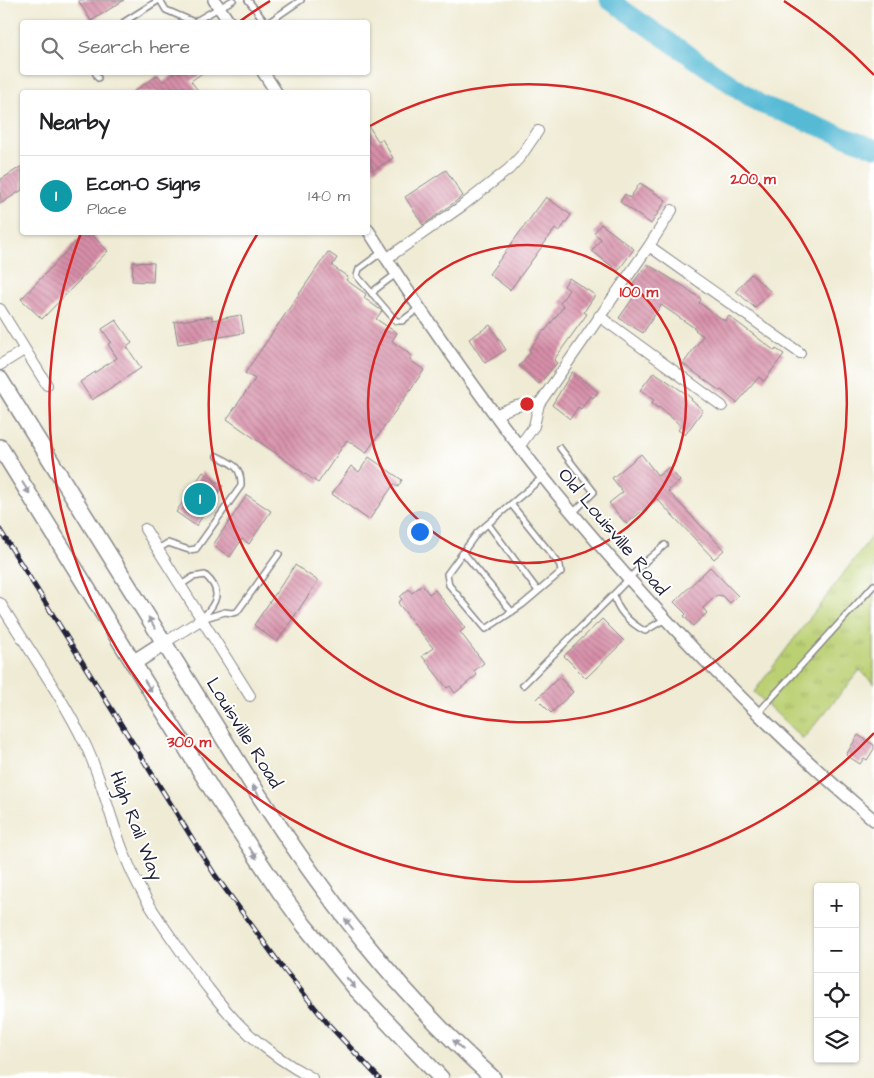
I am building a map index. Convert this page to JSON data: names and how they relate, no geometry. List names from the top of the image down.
{
  "streets": {
    "main road": ["Louisville Road"],
    "street": ["Old Louisville Road", "High Rail Way"]
  },
  "page": {
    "search": "Search here",
    "heading": "Nearby",
    "list": [
      {
        "mark": "1",
        "name": "Econ-O Signs",
        "note": "Place",
        "value": "140 m"
      }
    ],
    "pins": "1",
    "map_buttons": ["+", "−"]
  },
  "rings": ["200 m", "100 m", "300 m"]
}
